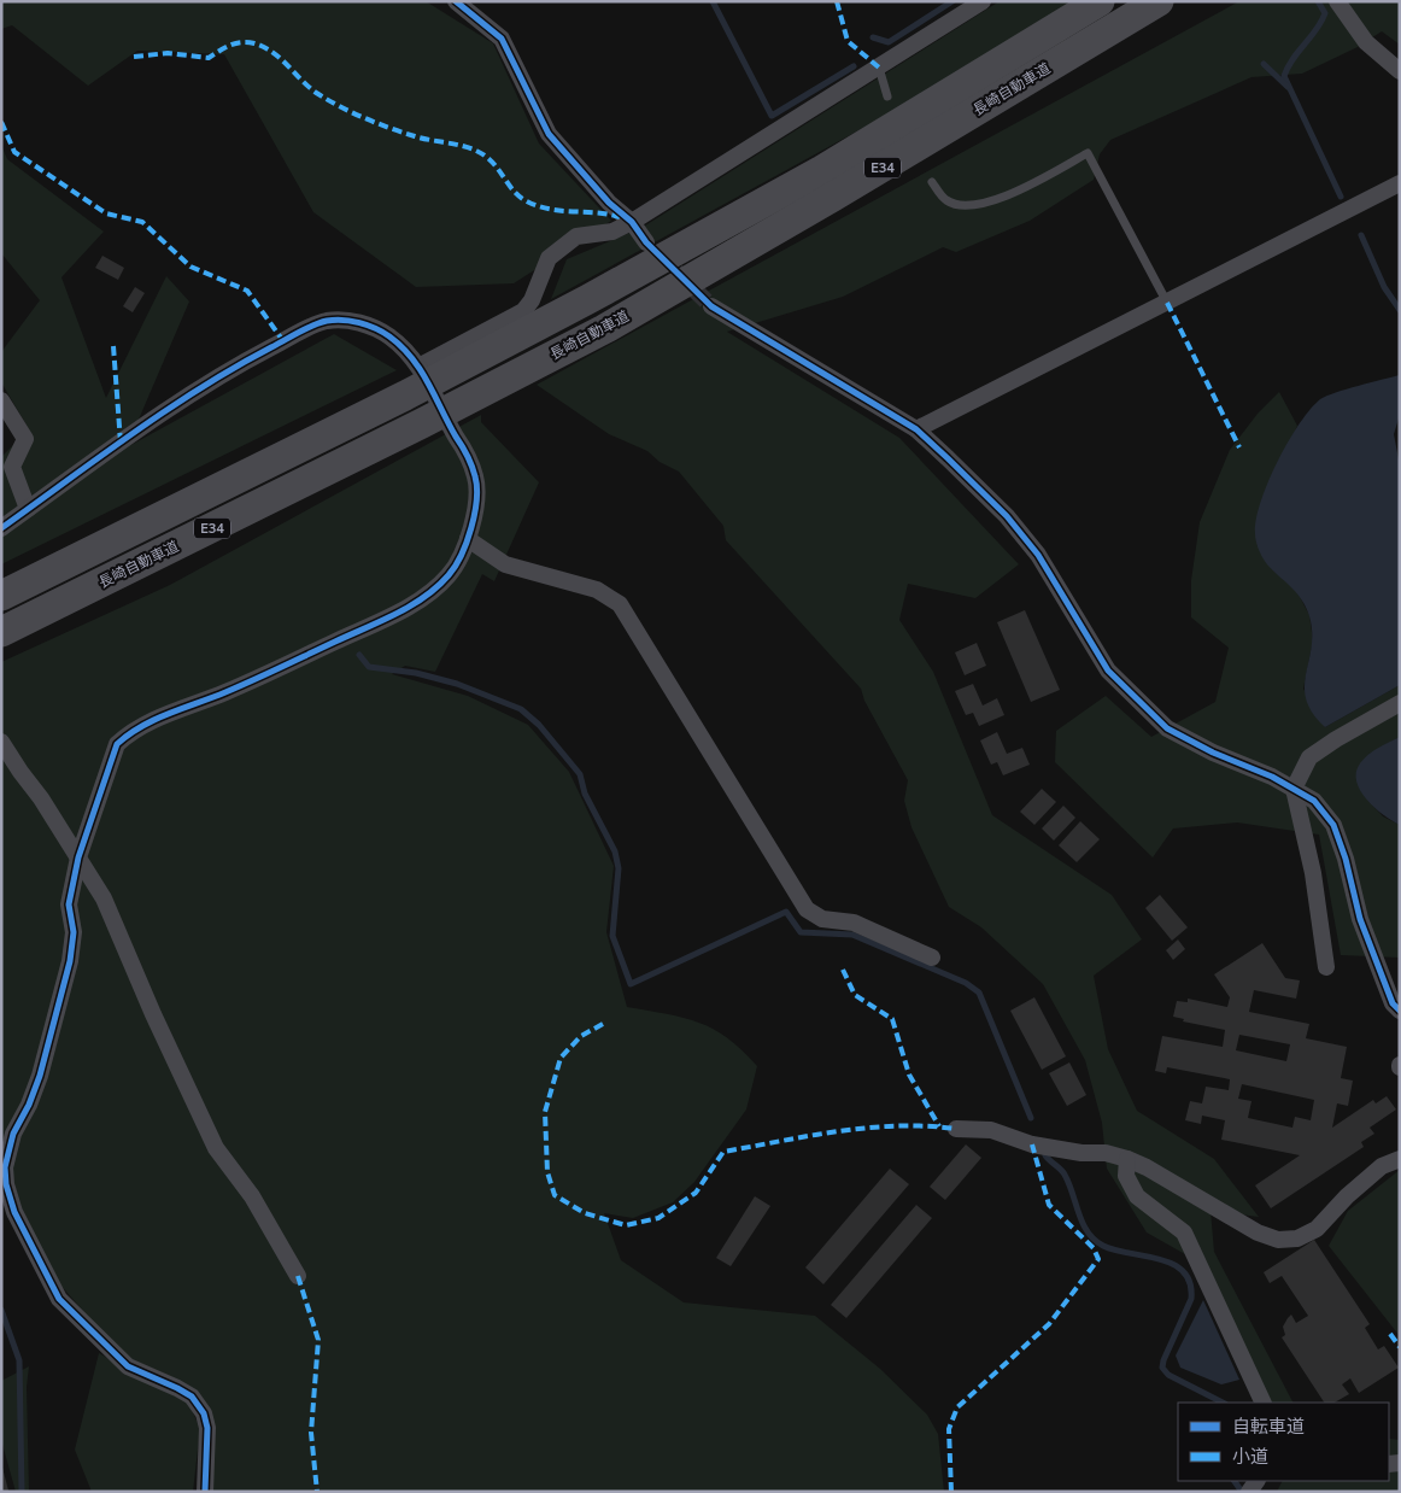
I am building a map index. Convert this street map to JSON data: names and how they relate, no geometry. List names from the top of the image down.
{
  "streets": {
    "highway": ["長崎自動車道", "E34"]
  },
  "legend": ["自転車道", "小道"]
}
